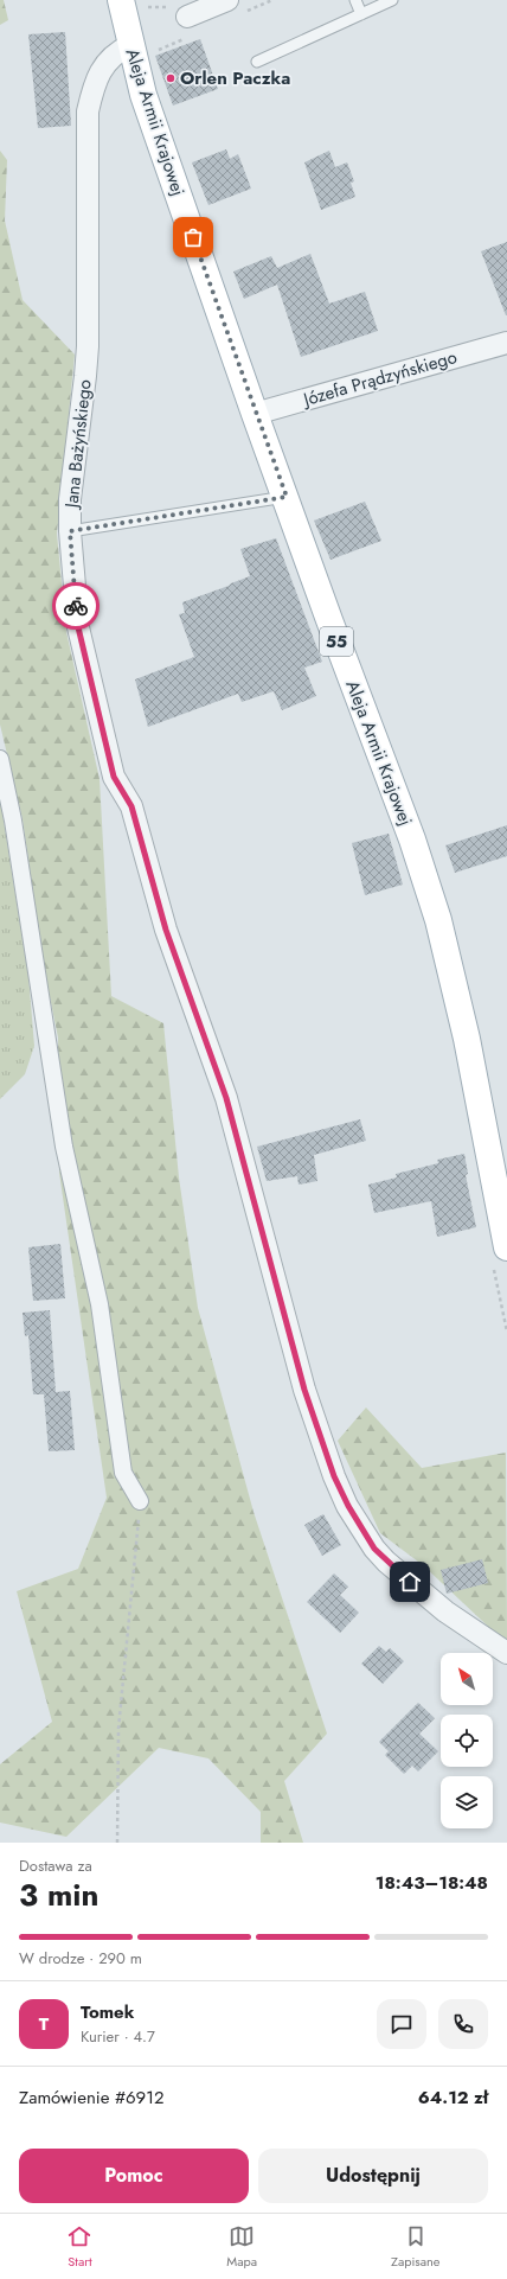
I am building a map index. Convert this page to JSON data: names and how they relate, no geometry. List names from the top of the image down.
{
  "streets": {
    "main road": ["Aleja Armii Krajowej", "55"],
    "street": ["Józefa Prądzyńskiego", "Jana Bażyńskiego"]
  },
  "crossings": [
    ["Aleja Armii Krajowej", "Józefa Prądzyńskiego"],
    ["Aleja Armii Krajowej", "Jana Bażyńskiego"]
  ],
  "places": ["Orlen Paczka"],
  "north": "top left",
  "page": {
    "heading": ["3 min", "Dostawa za", "18:43–18:48"],
    "panel": [
      "Tomek",
      "Kurier · 4.7",
      "Zamówienie #6912",
      "64.12 zł"
    ],
    "bar": "W drodze · 290 m",
    "round": "T",
    "buttons": ["Pomoc", "Udostępnij"],
    "tabs": ["Start", "Mapa", "Zapisane"]
  }
}
